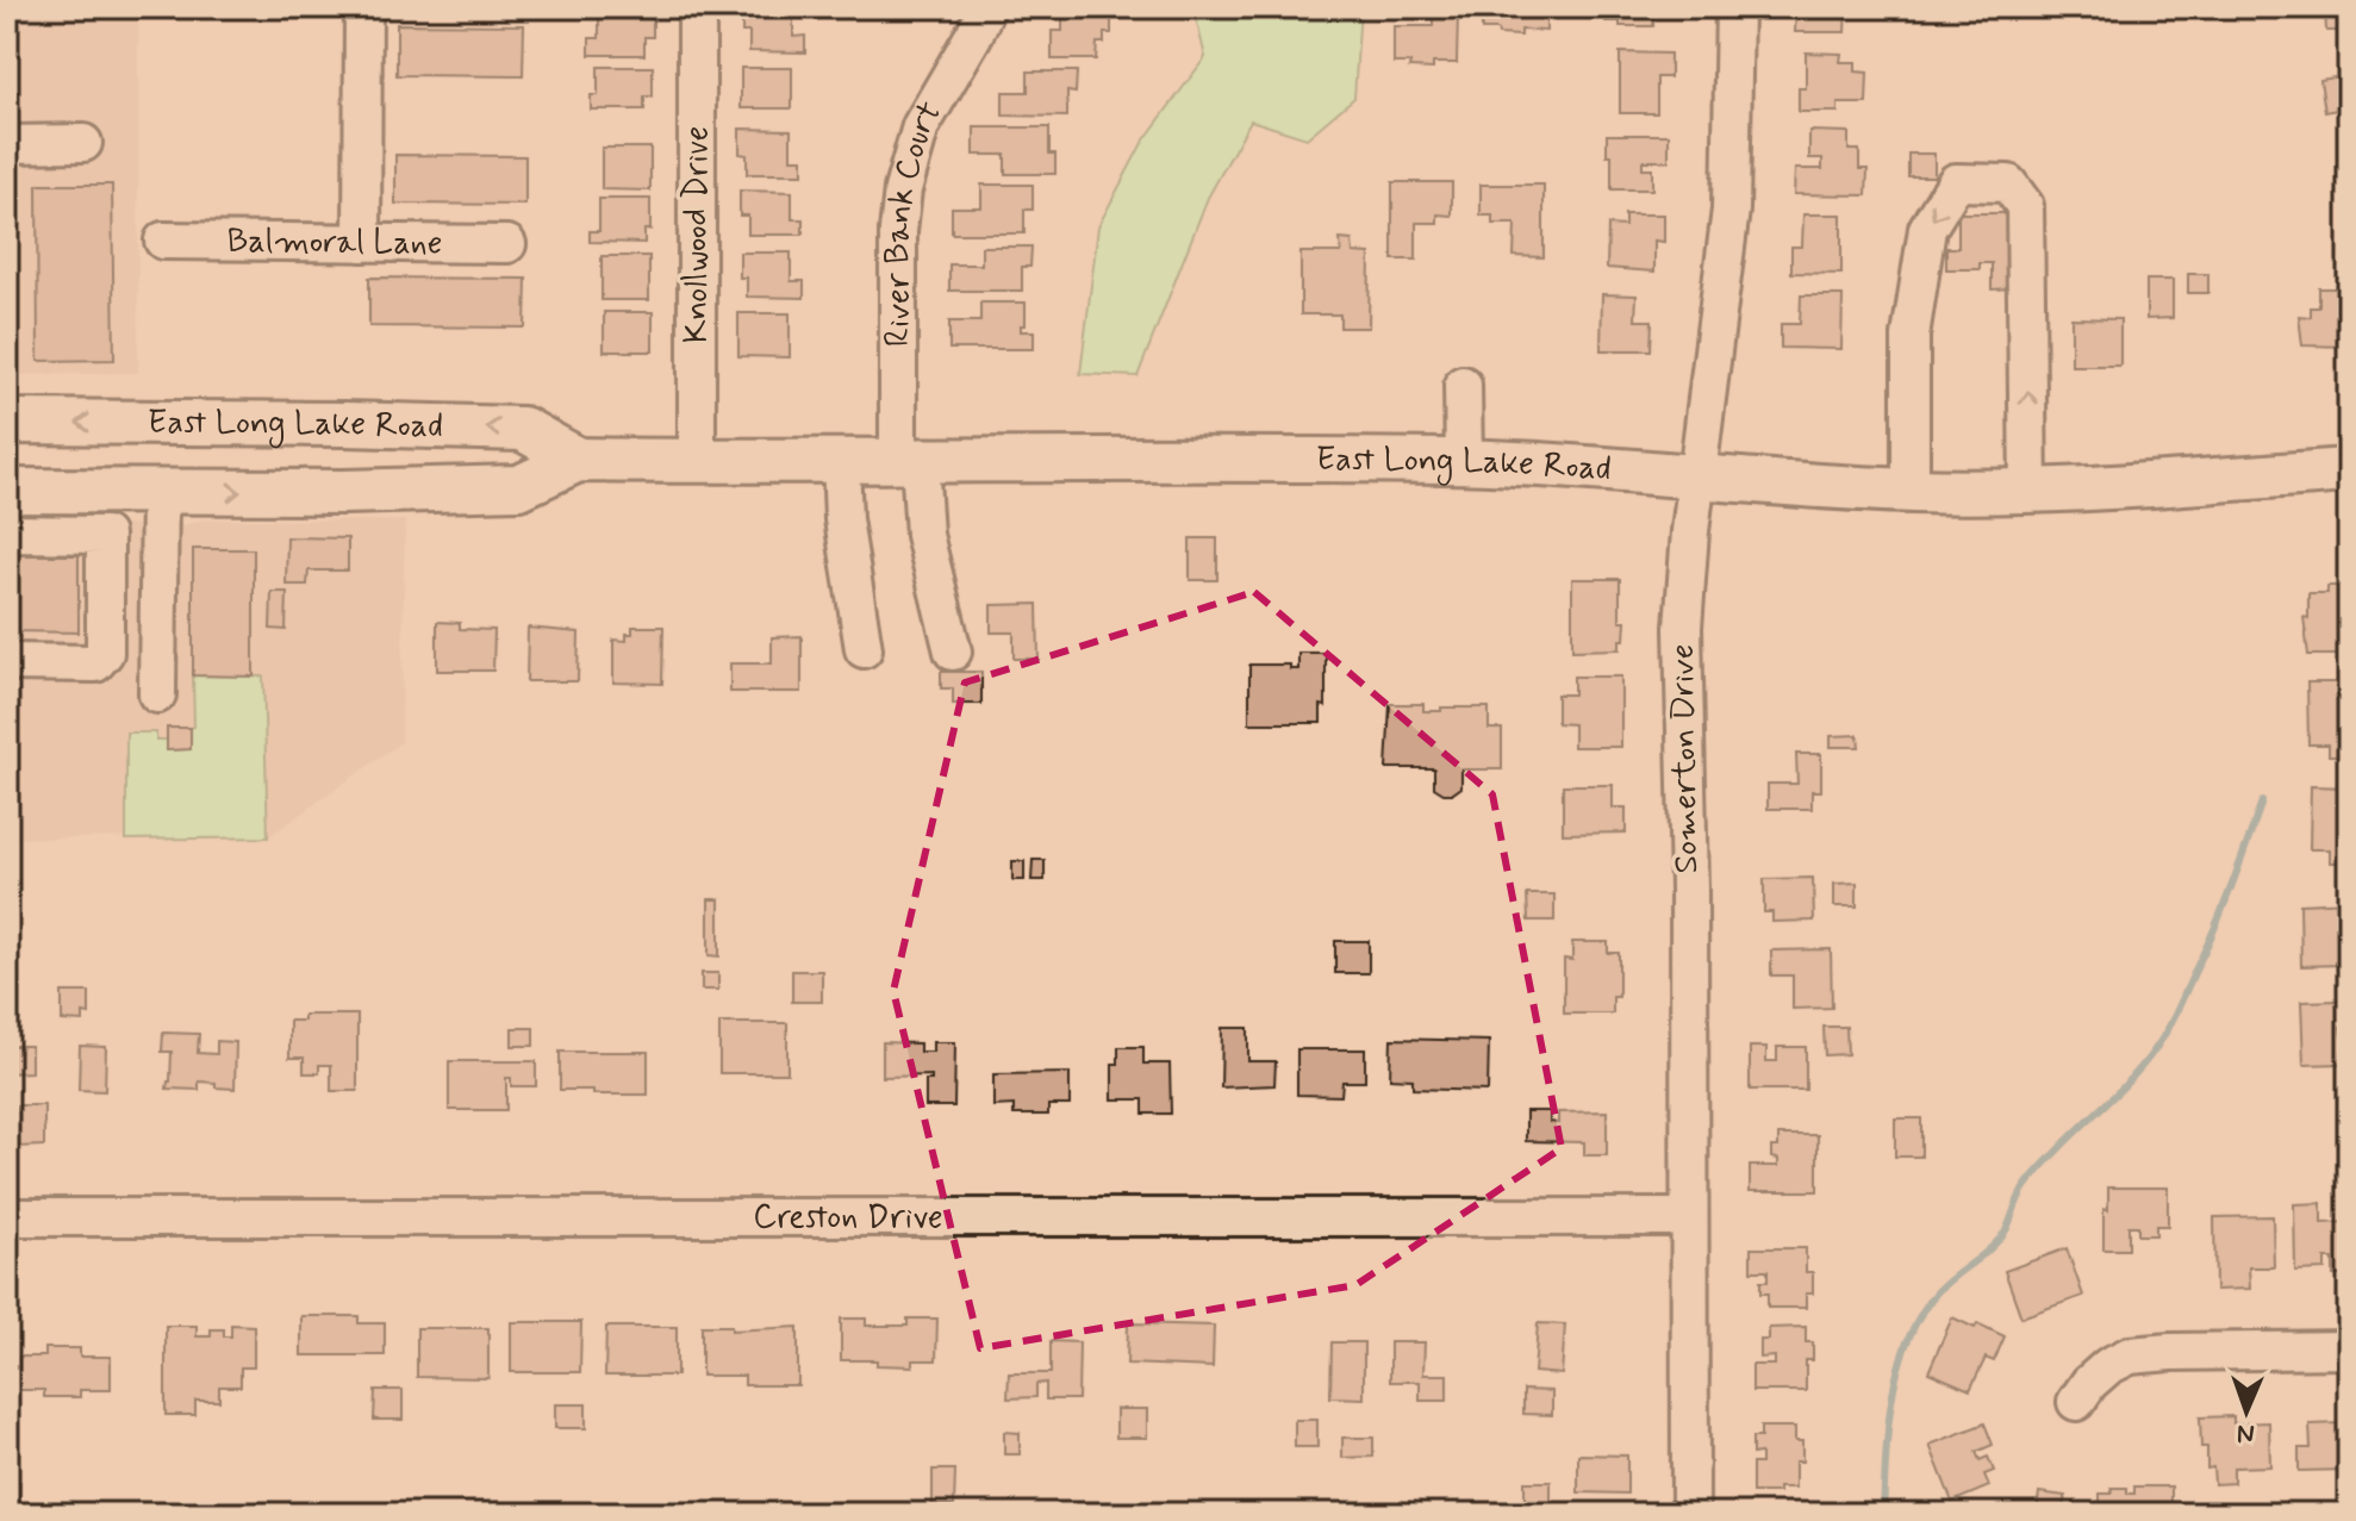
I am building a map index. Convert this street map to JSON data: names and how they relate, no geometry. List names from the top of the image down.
{
  "streets": {
    "main road": ["East Long Lake Road"],
    "street": [
      "River Bank Court",
      "Knollwood Drive",
      "Balmoral Lane",
      "Somerton Drive",
      "Creston Drive"
    ]
  },
  "crossings": [
    ["River Bank Court", "East Long Lake Road"],
    ["Knollwood Drive", "East Long Lake Road"],
    ["East Long Lake Road", "Somerton Drive"],
    ["Somerton Drive", "Creston Drive"]
  ],
  "north": "bottom"
}
